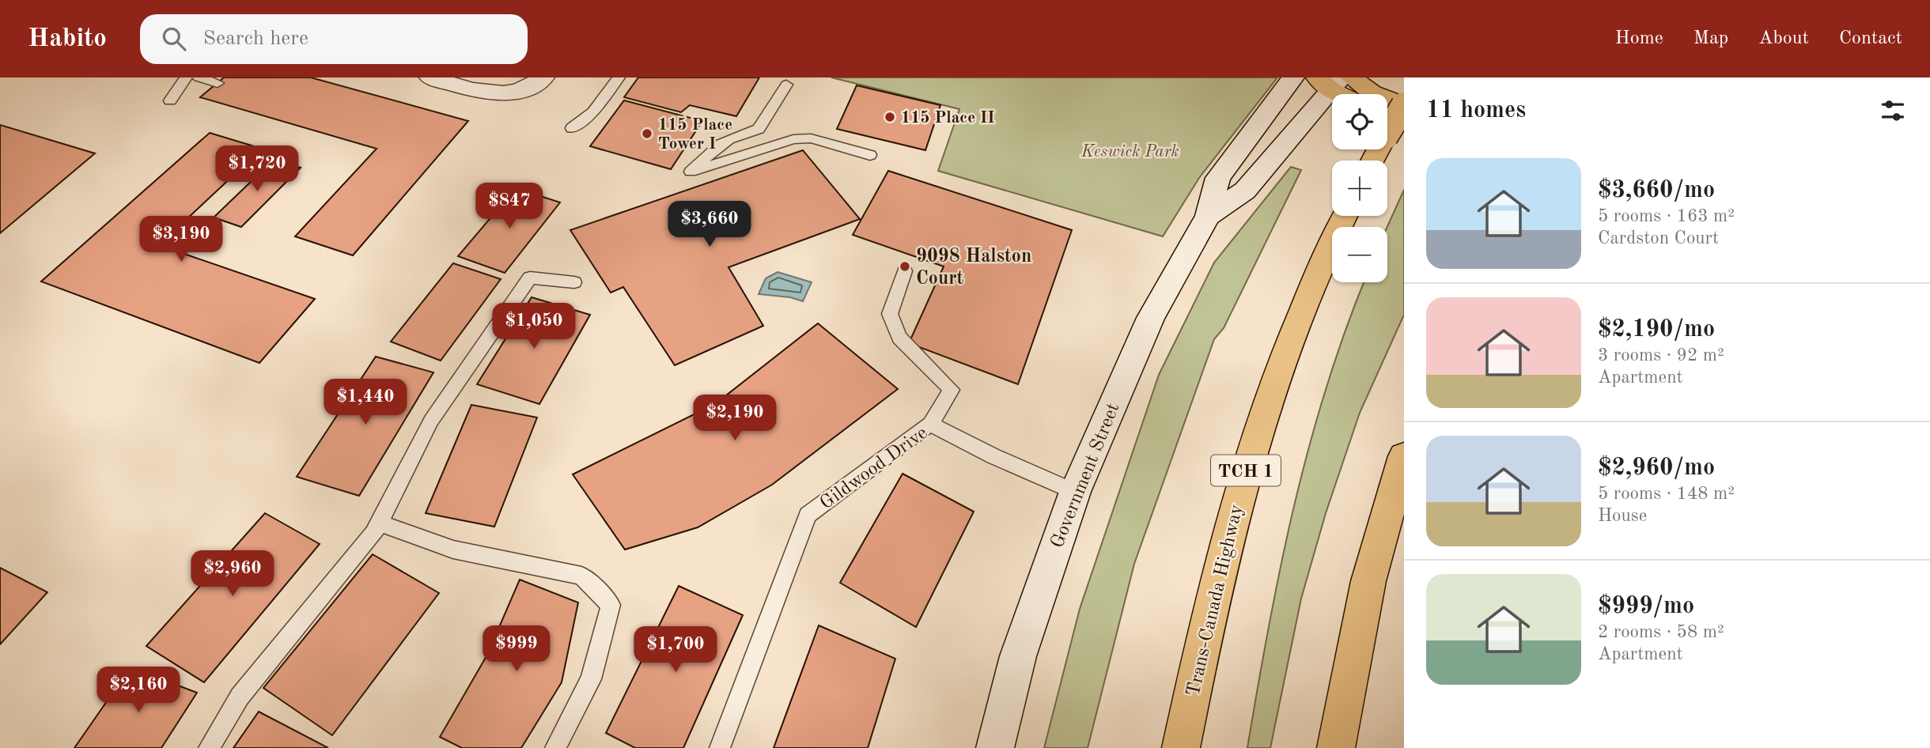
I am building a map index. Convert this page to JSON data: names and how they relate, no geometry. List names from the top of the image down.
{
  "streets": {
    "highway": ["TCH 1", "Trans-Canada Highway"],
    "street": ["Government Street"],
    "lane": ["Gildwood Drive"]
  },
  "crossings": [
    ["Gildwood Drive", "Government Street"]
  ],
  "parks": ["Keswick Park"],
  "places": ["115 Place II", "115 Place Tower I", "9098 Halston Court"],
  "page": {
    "header": "Habito",
    "search": "Search here",
    "nav": [
      "Home",
      "Map",
      "About",
      "Contact"
    ],
    "heading": "11 homes",
    "map_buttons": ["+", "−"],
    "list": [
      {
        "name": "$3,660/mo",
        "note": "5 rooms · 163 m² · Cardston Court"
      },
      {
        "name": "$2,190/mo",
        "note": "3 rooms · 92 m² · Apartment"
      },
      {
        "name": "$2,960/mo",
        "note": "5 rooms · 148 m² · House"
      },
      {
        "name": "$999/mo",
        "note": "2 rooms · 58 m² · Apartment"
      }
    ],
    "price": [
      "$1,720",
      "$847",
      "$3,660",
      "$3,190",
      "$1,050",
      "$1,440",
      "$2,190",
      "$2,960",
      "$999",
      "$1,700",
      "$2,160"
    ]
  }
}
